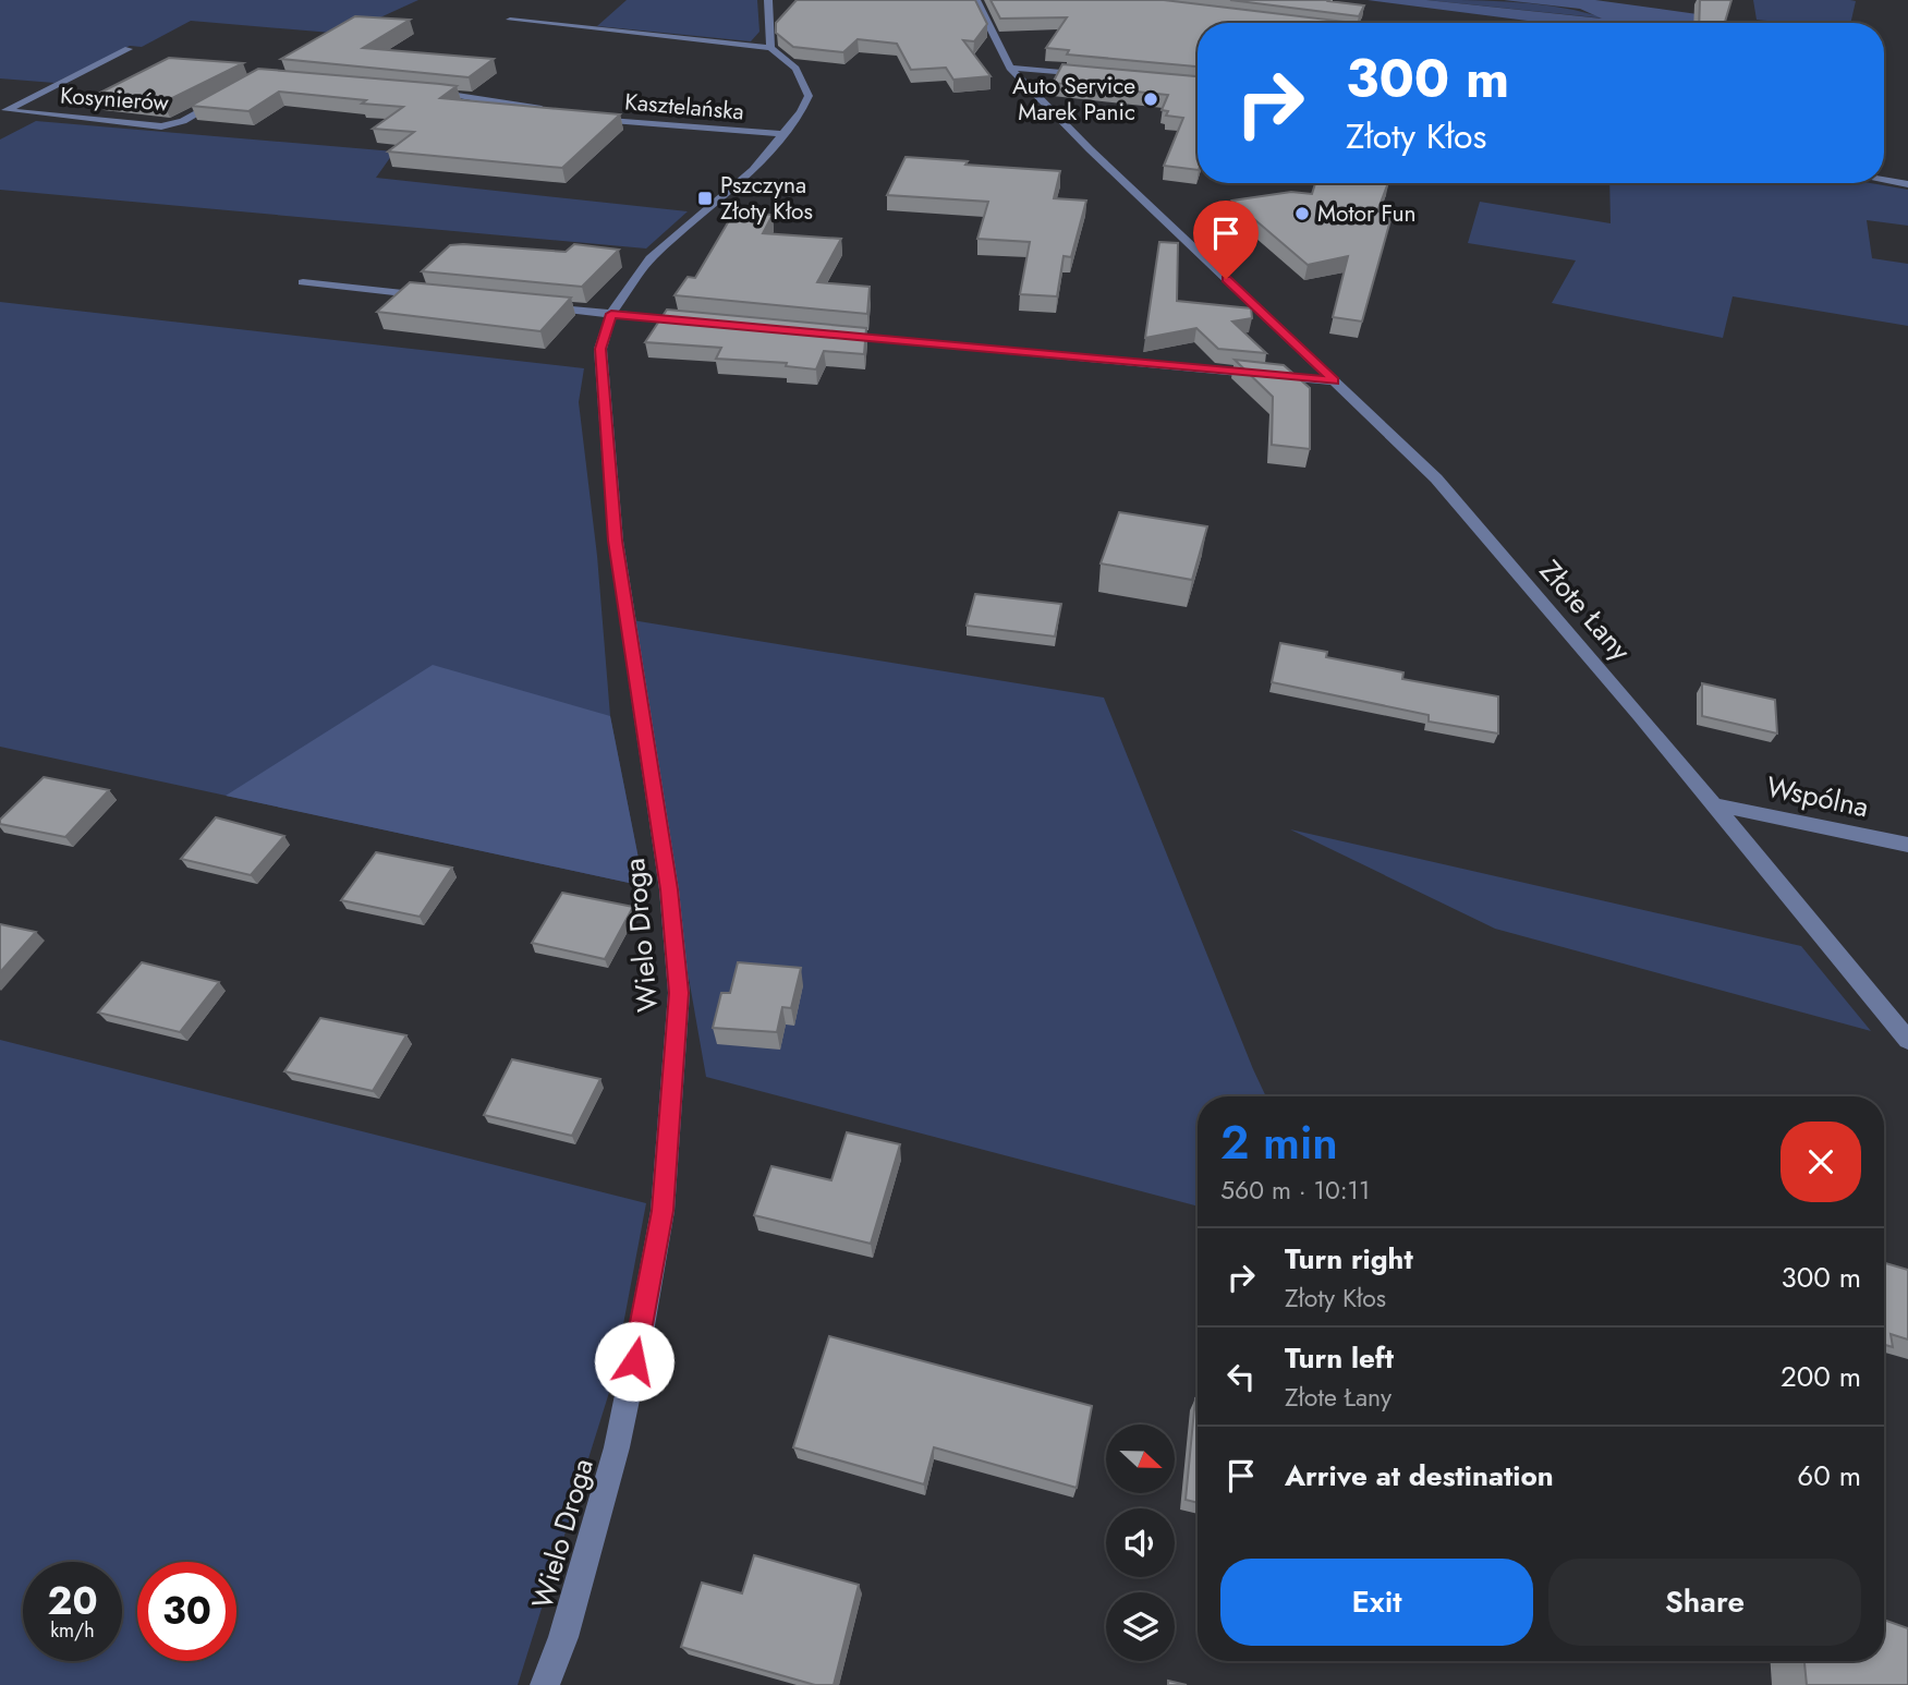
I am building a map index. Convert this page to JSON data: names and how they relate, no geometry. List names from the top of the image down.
{
  "streets": {
    "street": [
      "Kosynierów",
      "Kasztelańska",
      "Złote Łany",
      "Wspólna",
      "Wielo Droga"
    ]
  },
  "crossings": [
    ["Kasztelańska", "Wielo Droga"],
    ["Złote Łany", "Wspólna"]
  ],
  "places": {
    "other": ["Auto Service Marek Panic", "Motor Fun"],
    "transit": ["Pszczyna Złoty Kłos"]
  },
  "north": "right",
  "page": {
    "turn": ["300 m", "Złoty Kłos"],
    "heading": ["2 min", "560 m · 10:11"],
    "list": [
      {
        "name": "Turn right",
        "note": "Złoty Kłos",
        "value": "300 m"
      },
      {
        "name": "Turn left",
        "note": "Złote Łany",
        "value": "200 m"
      },
      {
        "name": "Arrive at destination",
        "value": "60 m"
      }
    ],
    "buttons": ["Exit", "Share"],
    "speed": "20 km/h",
    "limit": "30"
  }
}
